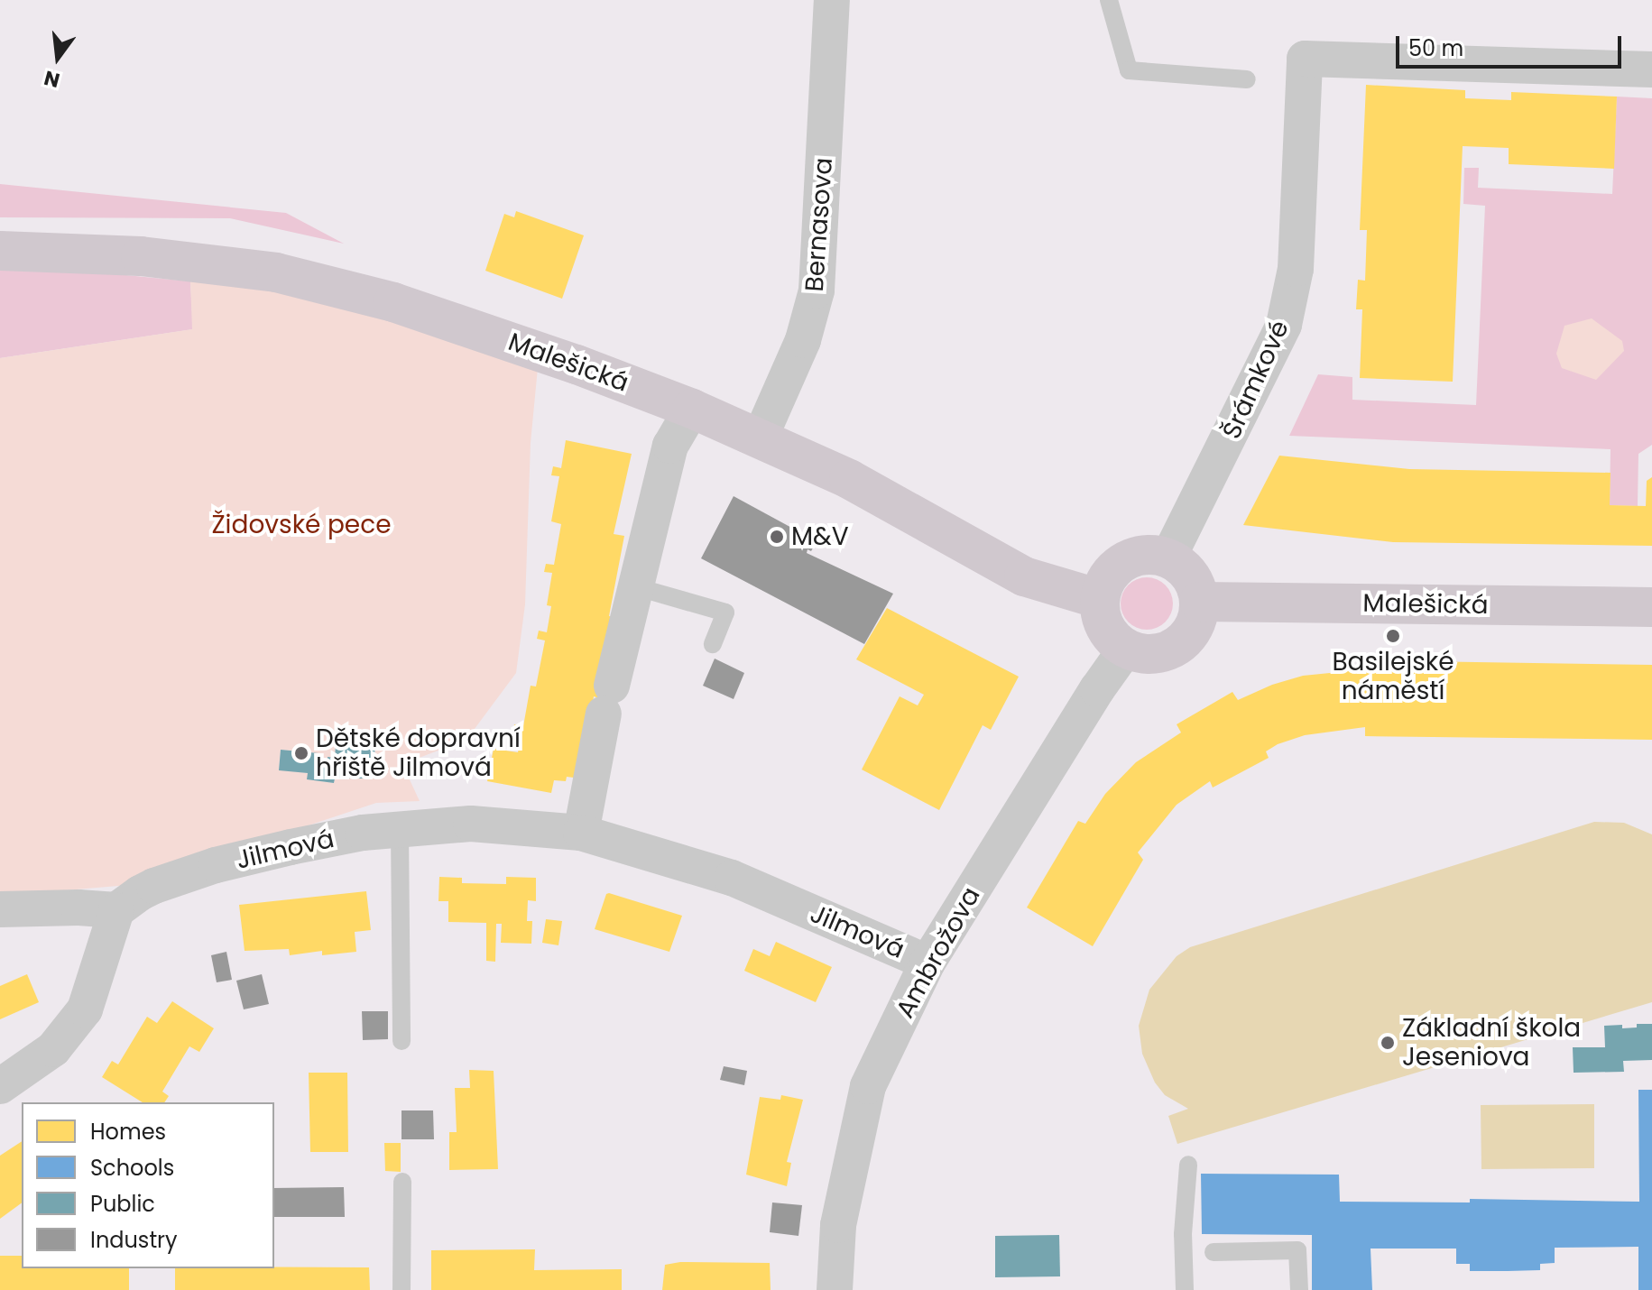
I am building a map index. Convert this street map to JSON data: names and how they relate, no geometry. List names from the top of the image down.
{
  "streets": {
    "street": [
      "Bernasova",
      "Malešická",
      "Šrámkové",
      "Jilmová",
      "Ambrožova"
    ]
  },
  "crossings": [
    ["Bernasova", "Malešická"],
    ["Malešická", "Šrámkové"],
    ["Malešická", "Ambrožova"],
    ["Šrámkové", "Ambrožova"],
    ["Jilmová", "Ambrožova"]
  ],
  "parks": ["Židovské pece"],
  "places": [
    "M&V",
    "Basilejské náměstí",
    "Dětské dopravní hřiště Jilmová",
    "Základní škola Jeseniova"
  ],
  "legend": [
    "Homes",
    "Schools",
    "Public",
    "Industry"
  ],
  "scale_bar": "50 m",
  "north": "bottom"
}
